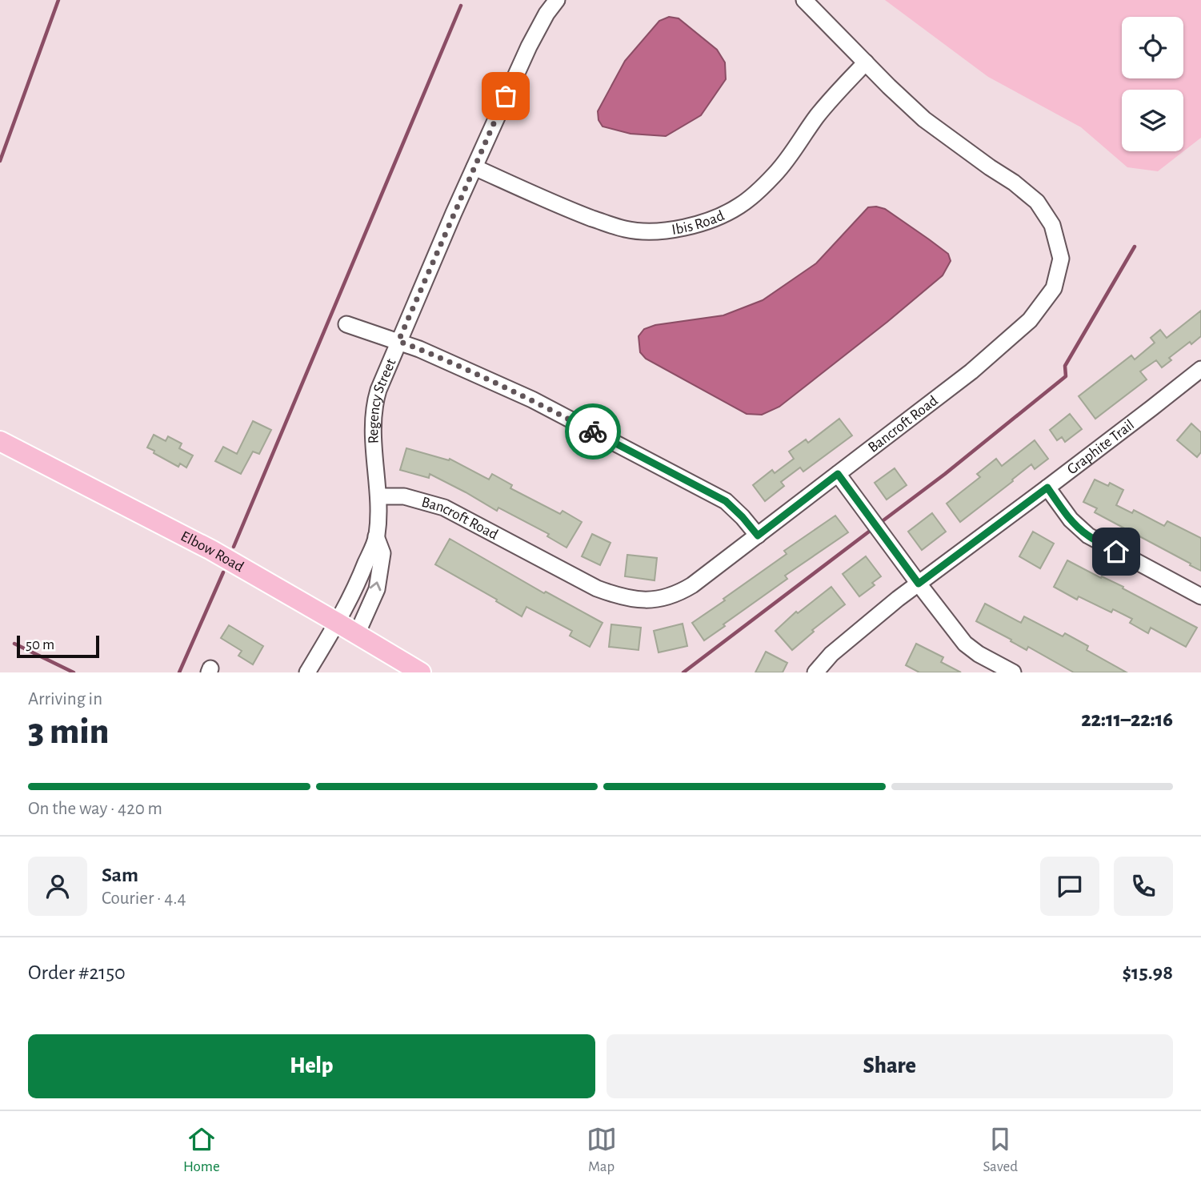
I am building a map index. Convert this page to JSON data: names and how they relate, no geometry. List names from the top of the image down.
{
  "streets": {
    "main road": ["Elbow Road"],
    "street": [
      "Ibis Road",
      "Regency Street",
      "Bancroft Road",
      "Graphite Trail"
    ]
  },
  "crossings": [
    ["Ibis Road", "Regency Street"],
    ["Ibis Road", "Bancroft Road"],
    ["Regency Street", "Bancroft Road"],
    ["Regency Street", "Elbow Road"]
  ],
  "scale_bar": "50 m",
  "page": {
    "scale": "50 m",
    "heading": ["3 min", "Arriving in", "22:11–22:16"],
    "panel": [
      "Sam",
      "Courier · 4.4",
      "Order #2150",
      "$15.98"
    ],
    "bar": "On the way · 420 m",
    "buttons": ["Help", "Share"],
    "tabs": ["Home", "Map", "Saved"]
  }
}
